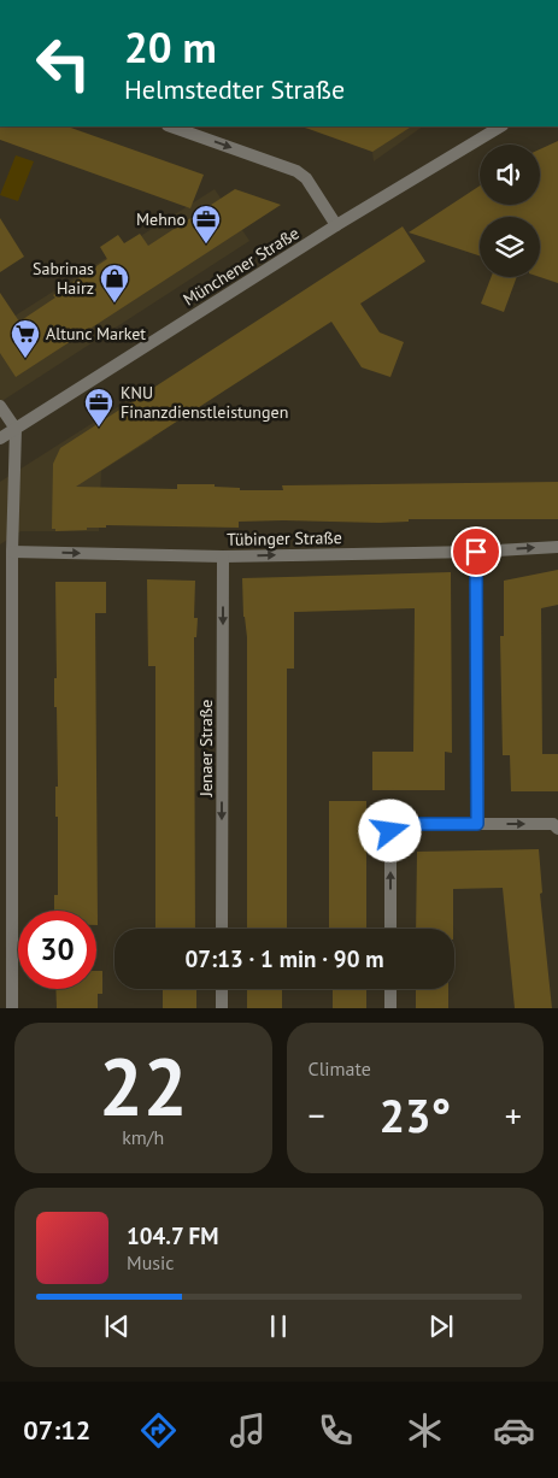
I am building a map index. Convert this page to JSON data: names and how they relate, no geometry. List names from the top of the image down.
{
  "streets": {
    "street": ["Münchener Straße", "Tübinger Straße", "Jenaer Straße"]
  },
  "crossings": [
    ["Tübinger Straße", "Jenaer Straße"]
  ],
  "one_way": ["Tübinger Straße", "Jenaer Straße"],
  "places": {
    "office": ["Mehno", "KNU Finanzdienstleistungen"],
    "shop": ["Sabrinas Hairz"],
    "supermarket": ["Altunc Market"]
  },
  "page": {
    "turn": ["20 m", "Helmstedter Straße"],
    "limit": "30",
    "trip": "07:13 · 1 min · 90 m",
    "tile": [
      ["22", "km/h"],
      "Climate"
    ],
    "heat": ["−", "23°", "+"],
    "song": ["104.7 FM", "Music"],
    "tabs": "07:12"
  }
}
